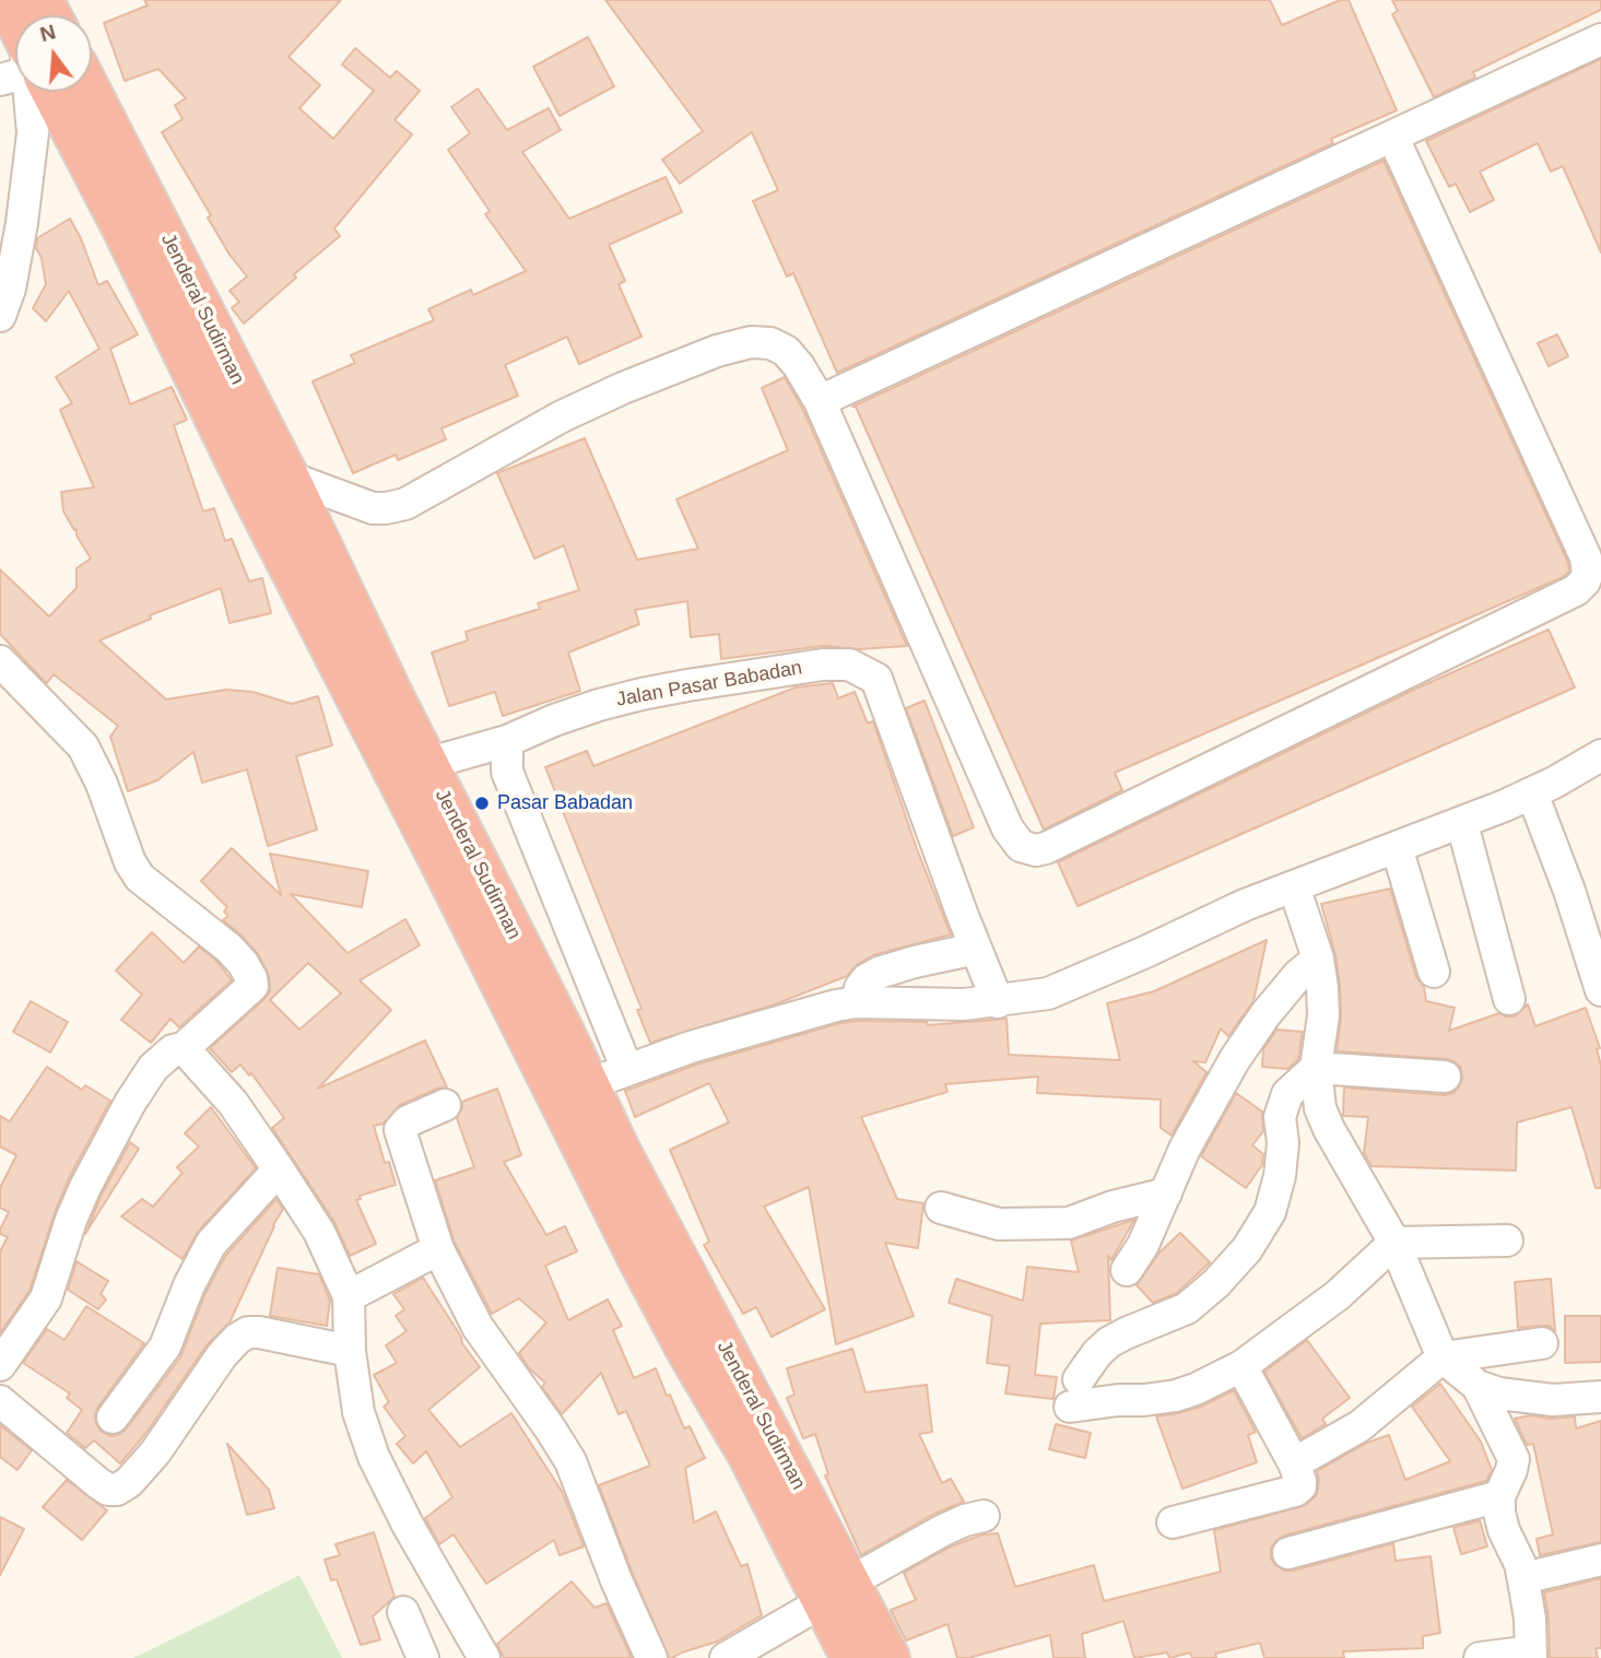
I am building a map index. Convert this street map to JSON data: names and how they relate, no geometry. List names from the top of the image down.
{
  "streets": {
    "highway": ["Jenderal Sudirman"],
    "street": ["Jalan Pasar Babadan"]
  },
  "crossings": [
    ["Jenderal Sudirman", "Jalan Pasar Babadan"]
  ],
  "places": ["Pasar Babadan"],
  "north": "top"
}
